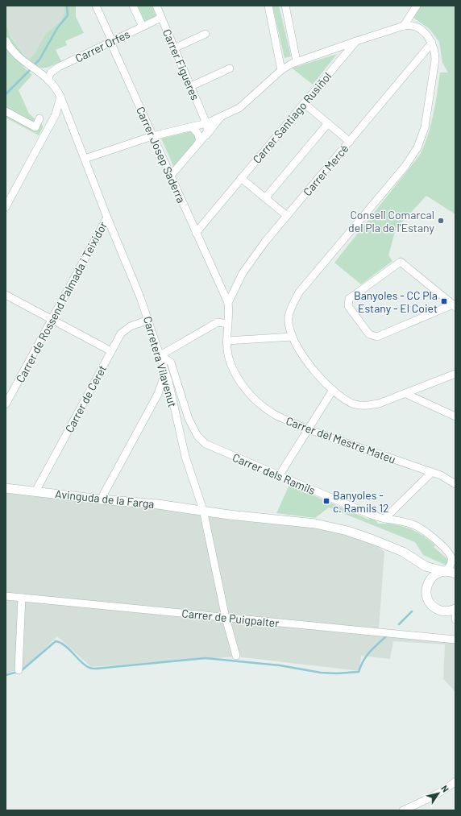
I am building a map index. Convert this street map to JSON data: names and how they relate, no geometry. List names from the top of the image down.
{
  "streets": {
    "street": [
      "Carrer Orfes",
      "Carrer Figueres",
      "Carrer Santiago Rusiñol",
      "Carrer Josep Saderra",
      "Carrer Mercè",
      "Carrer de Rossend Palmada i Teixidor",
      "Carretera Vilavenut",
      "Carrer de Ceret",
      "Carrer del Mestre Mateu",
      "Carrer dels Ramils",
      "Avinguda de la Farga",
      "Carrer de Puigpalter"
    ]
  },
  "crossings": [
    ["Carrer Orfes", "Carrer Figueres"],
    ["Carrer Orfes", "Carrer Josep Saderra"],
    ["Carrer Orfes", "Carretera Vilavenut"],
    ["Carrer Santiago Rusiñol", "Carrer Josep Saderra"],
    ["Carrer Josep Saderra", "Carrer Mercè"],
    ["Carrer Josep Saderra", "Carrer del Mestre Mateu"],
    ["Carrer Mercè", "Carrer del Mestre Mateu"],
    ["Carrer de Rossend Palmada i Teixidor", "Carretera Vilavenut"],
    ["Carretera Vilavenut", "Carrer de Ceret"],
    ["Carretera Vilavenut", "Carrer dels Ramils"],
    ["Carretera Vilavenut", "Avinguda de la Farga"],
    ["Carretera Vilavenut", "Carrer de Puigpalter"],
    ["Carrer de Ceret", "Avinguda de la Farga"]
  ],
  "places": {
    "other": ["Consell Comarcal del Pla de l'Estany"],
    "transit": ["Banyoles - CC Pla Estany - El Coiet", "Banyoles - c. Ramils 12"]
  },
  "north": "top right"
}
